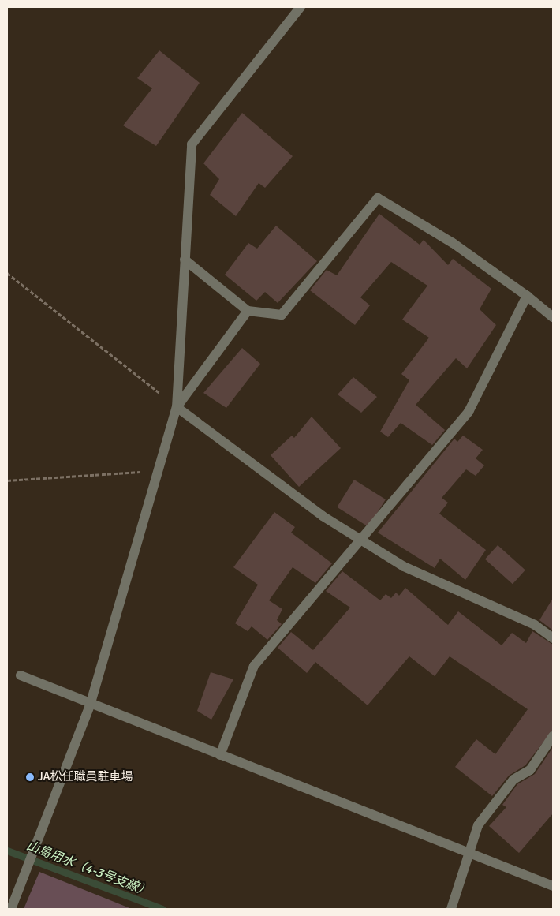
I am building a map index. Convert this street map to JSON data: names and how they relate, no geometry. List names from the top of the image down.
{
  "water": ["山島用水（4-3号支線）"],
  "places": ["JA松任職員駐車場"]
}
